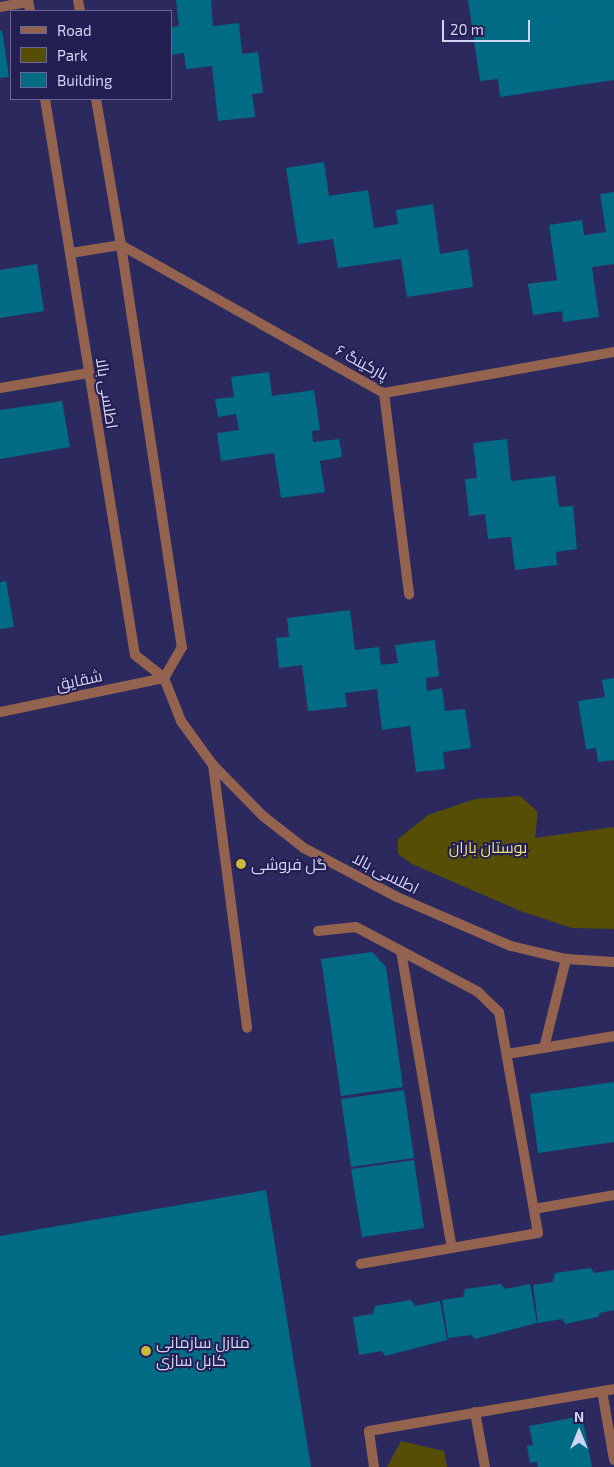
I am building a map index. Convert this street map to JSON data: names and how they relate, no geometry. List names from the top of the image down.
{
  "streets": {
    "street": ["پارکینگ ۶", "اطلسی بالا", "شقایق"]
  },
  "crossings": [
    ["اطلسی بالا", "شقایق"]
  ],
  "parks": ["بوستان باران"],
  "places": ["گل فروشی", "منازل سازمانی کابل سازی"],
  "legend": ["Road", "Park", "Building"],
  "scale_bar": "20 m",
  "north": "top"
}
